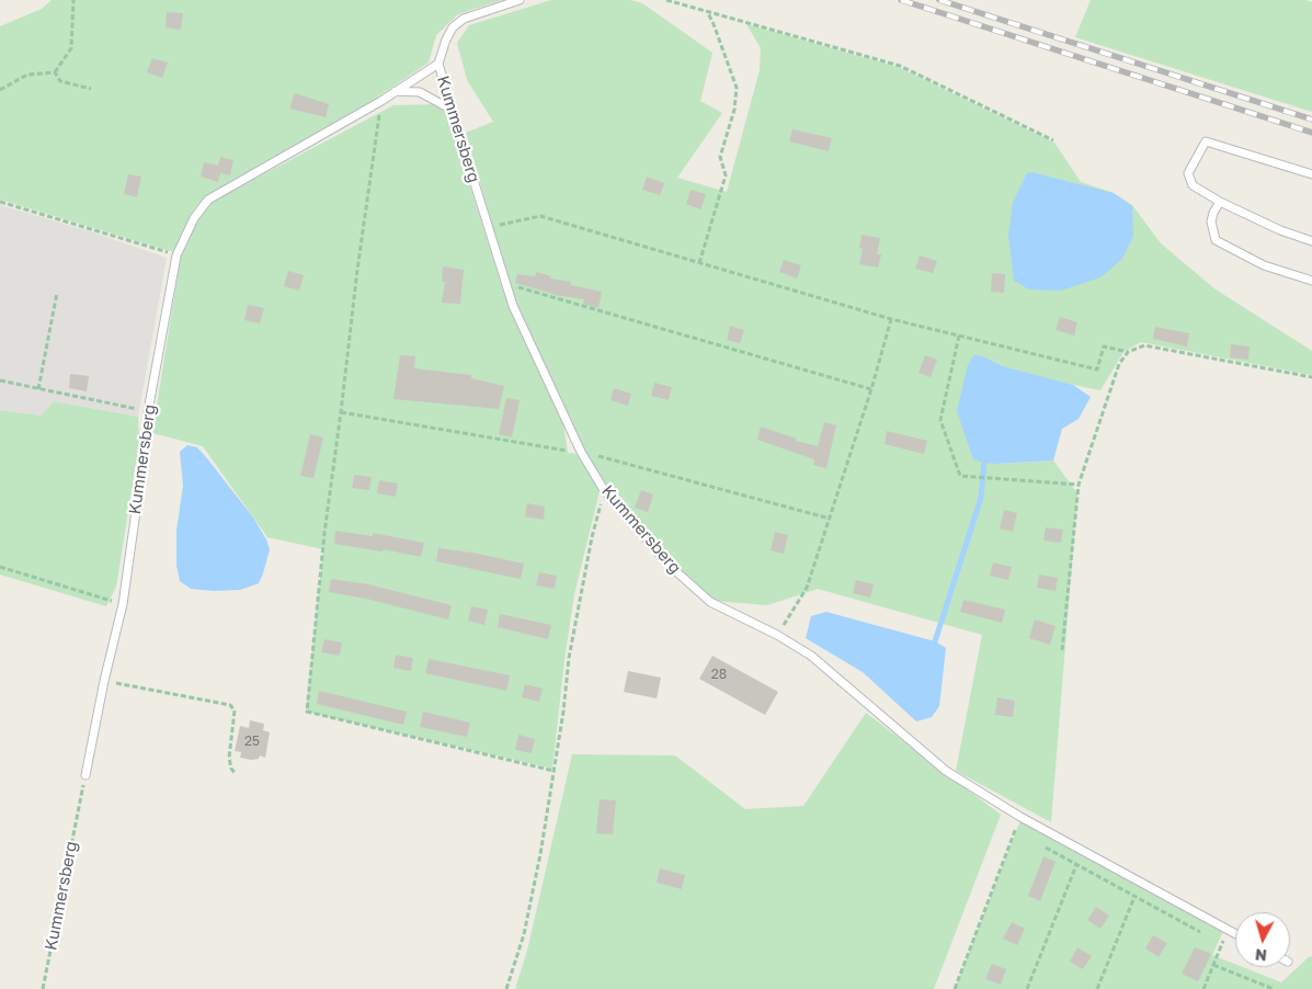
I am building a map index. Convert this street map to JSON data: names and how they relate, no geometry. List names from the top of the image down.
{
  "streets": {
    "lane": ["Kummersberg"]
  },
  "house_numbers": ["28", "25"],
  "north": "bottom"
}
